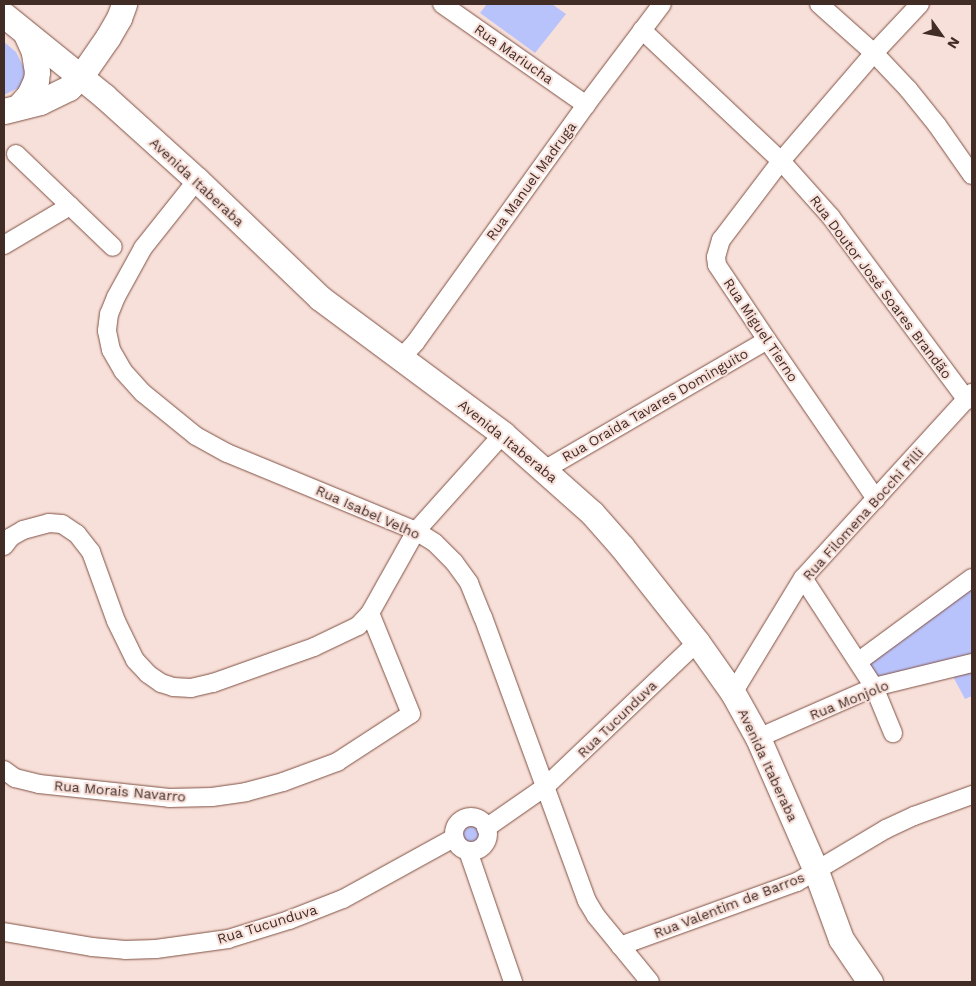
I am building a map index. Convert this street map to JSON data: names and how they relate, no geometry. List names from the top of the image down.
{
  "streets": {
    "main road": ["Avenida Itaberaba"],
    "street": [
      "Rua Mariucha",
      "Rua Manuel Madruga",
      "Rua Doutor José Soares Brandão",
      "Rua Miguel Tierno",
      "Rua Oraida Tavares Dominguito",
      "Rua Isabel Velho",
      "Rua Filomena Bocchi Pilli",
      "Rua Monjolo",
      "Rua Tucunduva",
      "Rua Morais Navarro",
      "Rua Valentim de Barros"
    ]
  },
  "crossings": [
    ["Rua Mariucha", "Rua Manuel Madruga"],
    ["Rua Manuel Madruga", "Avenida Itaberaba"],
    ["Rua Manuel Madruga", "Rua Doutor José Soares Brandão"],
    ["Avenida Itaberaba", "Rua Oraida Tavares Dominguito"],
    ["Avenida Itaberaba", "Rua Isabel Velho"],
    ["Avenida Itaberaba", "Rua Filomena Bocchi Pilli"],
    ["Avenida Itaberaba", "Rua Monjolo"],
    ["Avenida Itaberaba", "Rua Tucunduva"],
    ["Avenida Itaberaba", "Rua Valentim de Barros"],
    ["Rua Doutor José Soares Brandão", "Rua Miguel Tierno"],
    ["Rua Doutor José Soares Brandão", "Rua Filomena Bocchi Pilli"],
    ["Rua Miguel Tierno", "Rua Oraida Tavares Dominguito"],
    ["Rua Miguel Tierno", "Rua Filomena Bocchi Pilli"],
    ["Rua Isabel Velho", "Rua Tucunduva"],
    ["Rua Isabel Velho", "Rua Valentim de Barros"]
  ],
  "north": "bottom right"
}
